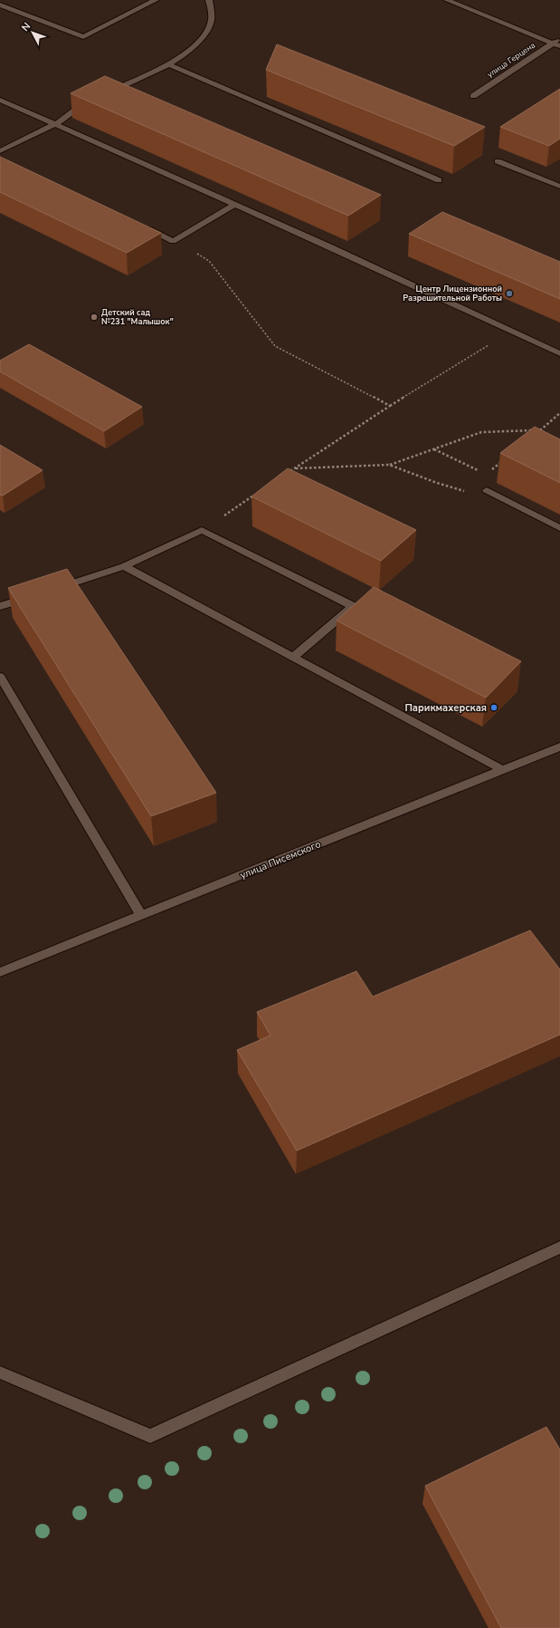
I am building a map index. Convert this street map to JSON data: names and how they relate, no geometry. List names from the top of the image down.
{
  "streets": {
    "street": ["улица Герцена", "улица Писемского"]
  },
  "places": ["Центр Лицензионной Разрешительной Работы", "Детский сад №231 \"Малышок\"", "Парикмахерская"],
  "north": "top left"
}
